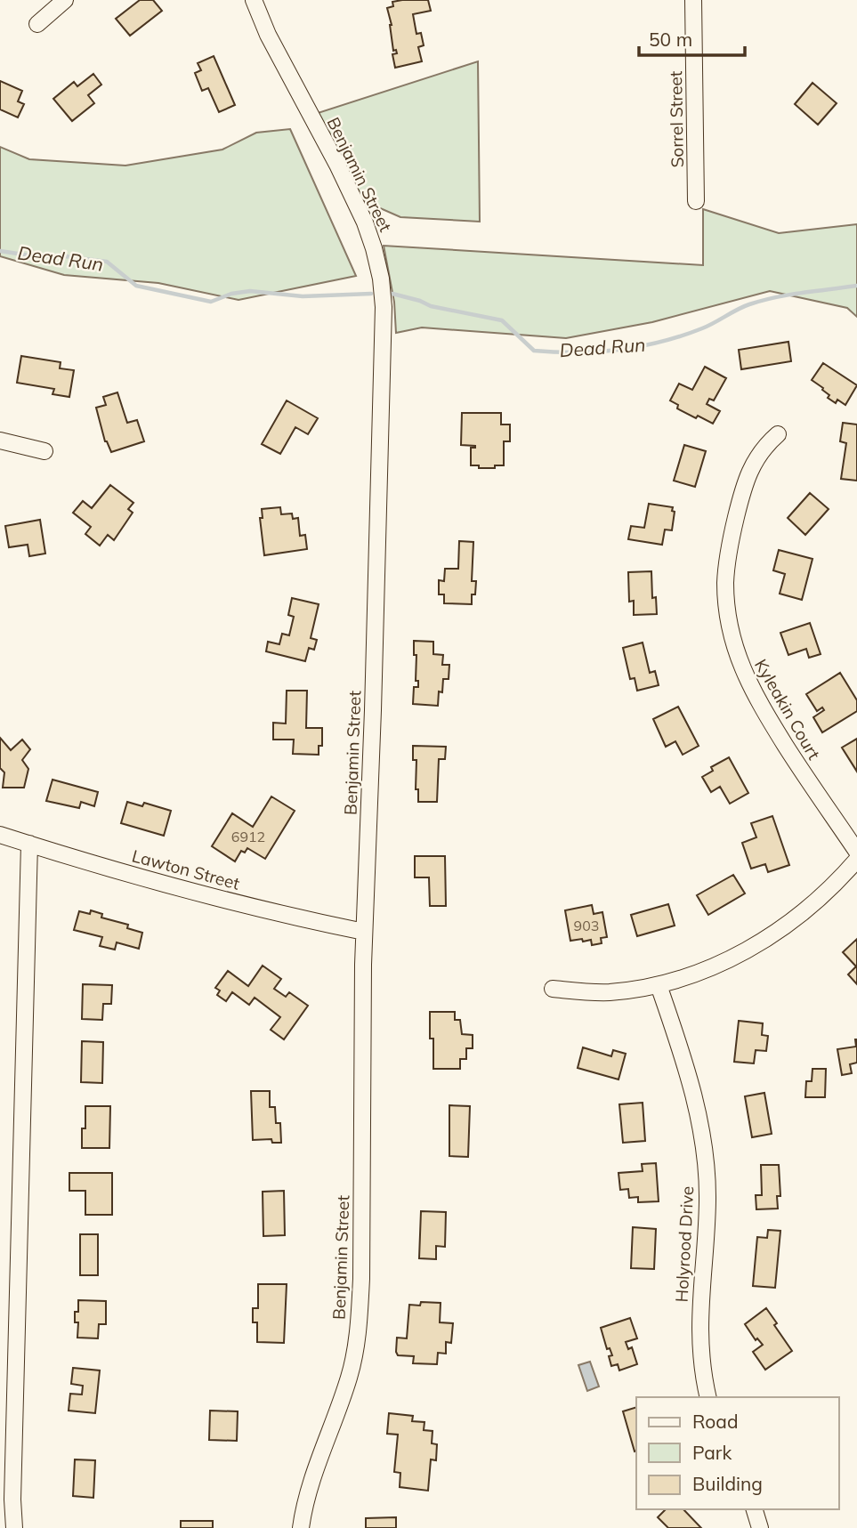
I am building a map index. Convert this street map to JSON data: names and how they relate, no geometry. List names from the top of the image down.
{
  "streets": {
    "street": [
      "Sorrel Street",
      "Benjamin Street",
      "Kyleakin Court",
      "Lawton Street",
      "Holyrood Drive"
    ]
  },
  "crossings": [
    ["Benjamin Street", "Lawton Street"]
  ],
  "water": ["Dead Run"],
  "house_numbers": ["6912", "903"],
  "legend": ["Road", "Park", "Building"],
  "scale_bar": "50 m"
}
